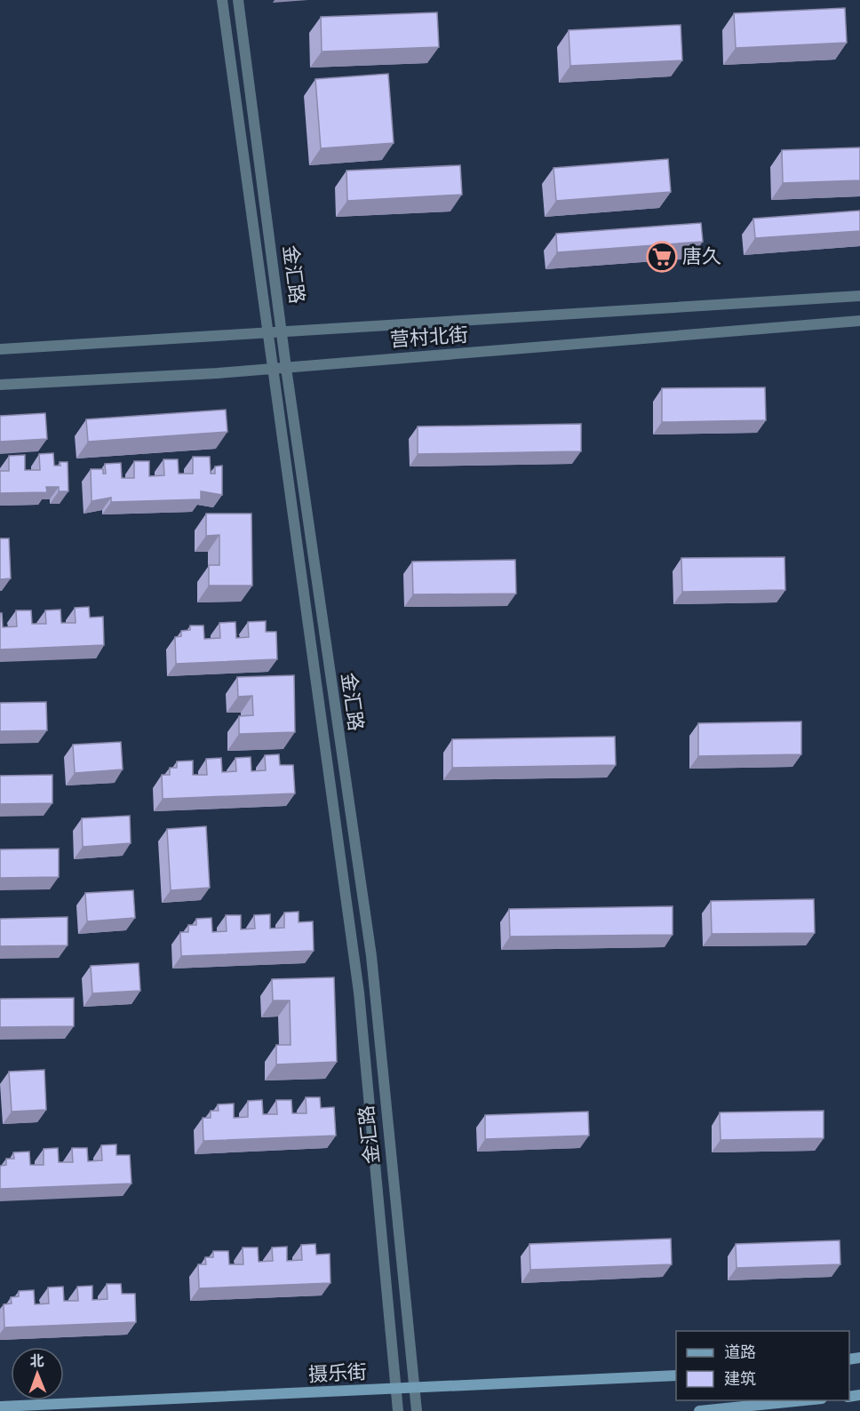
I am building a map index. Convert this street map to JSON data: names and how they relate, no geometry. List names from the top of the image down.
{
  "streets": {
    "main road": ["摄乐街"],
    "street": ["金汇路", "营村北街"]
  },
  "crossings": [
    ["金汇路", "营村北街"],
    ["金汇路", "摄乐街"]
  ],
  "places": {
    "supermarket": ["唐久"]
  },
  "legend": ["道路", "建筑"],
  "north": "top"
}
